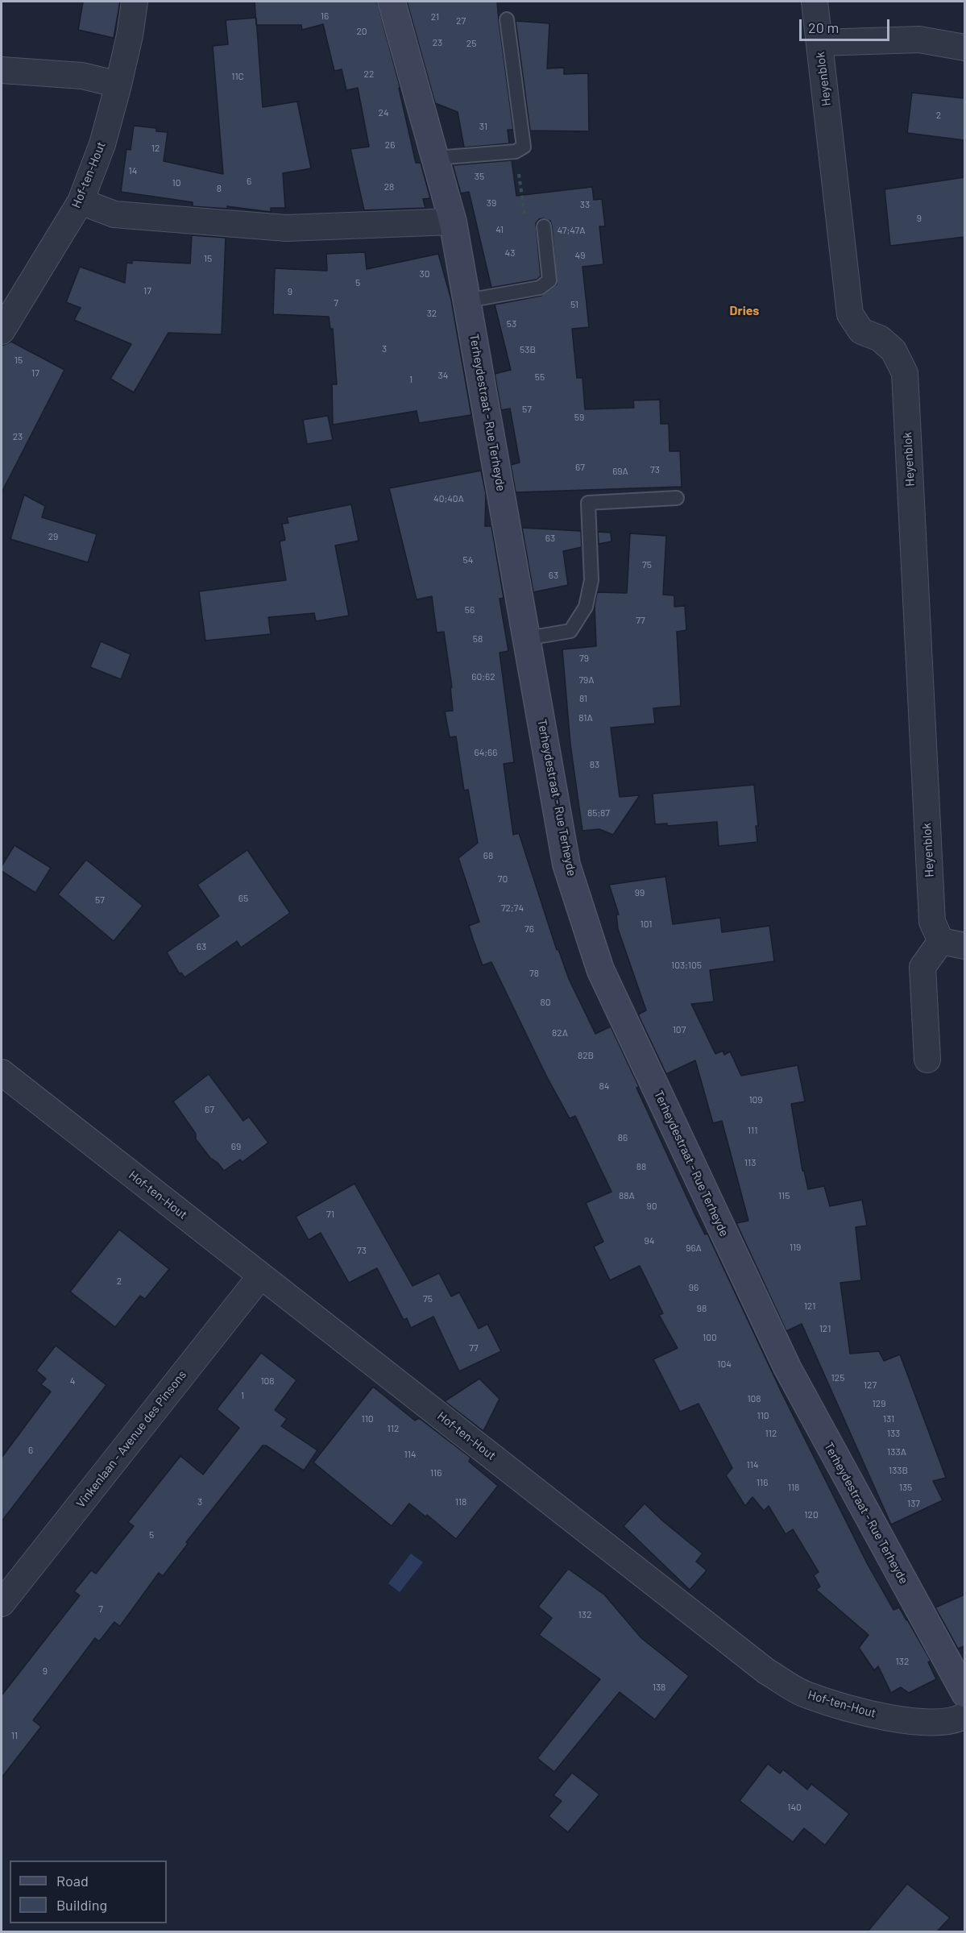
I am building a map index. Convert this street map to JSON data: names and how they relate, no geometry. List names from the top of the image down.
{
  "streets": {
    "street": [
      "Heyenblok",
      "Hof-ten-Hout",
      "Terheydestraat - Rue Terheyde",
      "Vinkenlaan - Avenue des Pinsons"
    ]
  },
  "crossings": [
    ["Hof-ten-Hout", "Vinkenlaan - Avenue des Pinsons"]
  ],
  "districts": ["Dries"],
  "house_numbers": [
    "16",
    "21",
    "27",
    "20",
    "23",
    "25",
    "22",
    "11C",
    "24",
    "2",
    "31",
    "26",
    "12",
    "14",
    "35",
    "6",
    "10",
    "28",
    "8",
    "39",
    "33",
    "9",
    "41",
    "47;47A",
    "43",
    "49",
    "15",
    "30",
    "5",
    "17",
    "9",
    "7",
    "51",
    "32",
    "53",
    "3",
    "53B",
    "15",
    "17",
    "34",
    "55",
    "1",
    "57",
    "59",
    "23",
    "67",
    "73",
    "69A",
    "40;40A",
    "29",
    "63",
    "54",
    "75",
    "63",
    "56",
    "77",
    "58",
    "79",
    "60;62",
    "79A",
    "81",
    "81A",
    "64;66",
    "83",
    "85;87",
    "68",
    "70",
    "99",
    "65",
    "57",
    "72;74",
    "101",
    "76",
    "63",
    "103;105",
    "78",
    "80",
    "107",
    "82A",
    "82B",
    "84",
    "109",
    "67",
    "111",
    "86",
    "69",
    "113",
    "88",
    "88A",
    "115",
    "90",
    "71",
    "94",
    "119",
    "96A",
    "73",
    "2",
    "96",
    "75",
    "121",
    "98",
    "121",
    "100",
    "77",
    "104",
    "125",
    "4",
    "108",
    "127",
    "1",
    "108",
    "129",
    "110",
    "110",
    "131",
    "112",
    "112",
    "133",
    "6",
    "133A",
    "114",
    "114",
    "133B",
    "116",
    "116",
    "118",
    "135",
    "3",
    "118",
    "137",
    "120",
    "5",
    "7",
    "132",
    "132",
    "9",
    "138",
    "11",
    "140"
  ],
  "legend": ["Road", "Building"],
  "scale_bar": "20 m"
}
